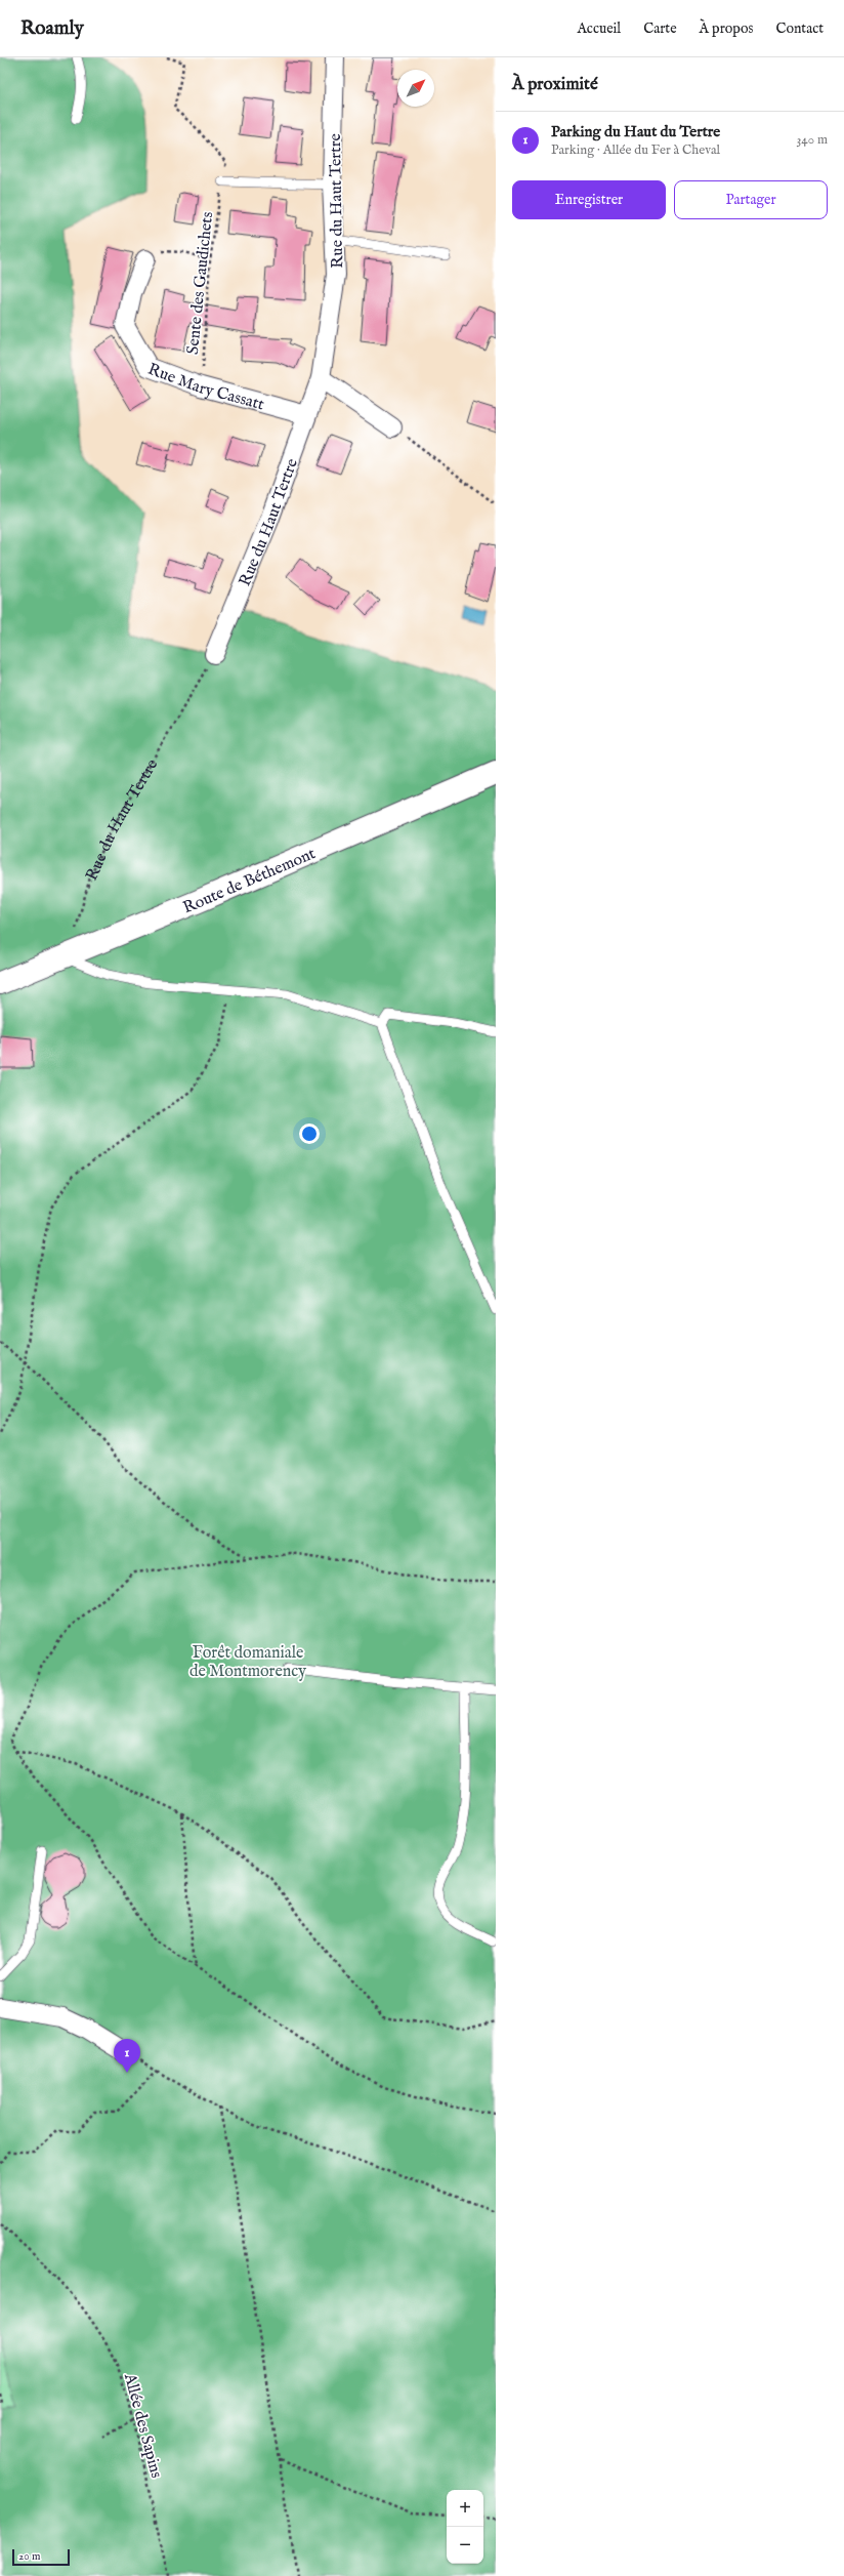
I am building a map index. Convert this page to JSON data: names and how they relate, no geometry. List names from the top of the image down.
{
  "streets": {
    "street": ["Rue du Haut Tertre", "Rue Mary Cassatt", "Route de Béthemont"],
    "path": ["Sente des Gaudichets", "Allée des Sapins"]
  },
  "crossings": [
    ["Rue du Haut Tertre", "Rue Mary Cassatt"],
    ["Rue du Haut Tertre", "Route de Béthemont"],
    ["Sente des Gaudichets", "Rue Mary Cassatt"]
  ],
  "parks": ["Forêt domaniale de Montmorency"],
  "scale_bar": "20 m",
  "north": "top right",
  "page": {
    "header": "Roamly",
    "nav": [
      "Accueil",
      "Carte",
      "À propos",
      "Contact"
    ],
    "heading": "À proximité",
    "list": [
      {
        "mark": "1",
        "name": "Parking du Haut du Tertre",
        "note": "Parking · Allée du Fer à Cheval",
        "value": "340 m"
      }
    ],
    "buttons": ["Enregistrer", "Partager"],
    "pins": "1",
    "map_buttons": ["+", "−"],
    "scale": "20 m"
  }
}
